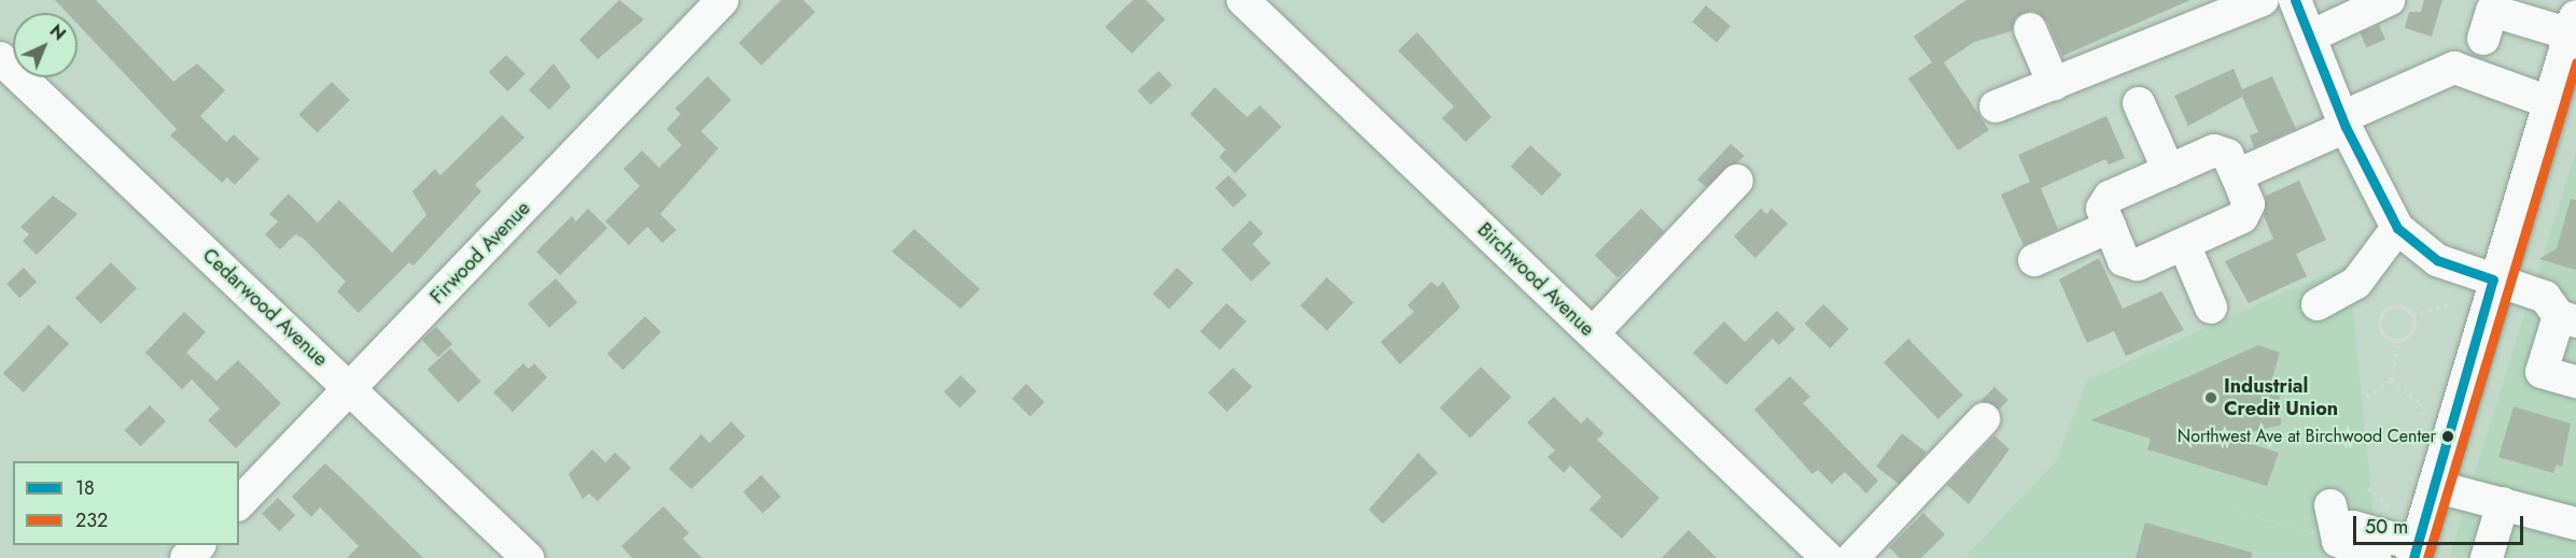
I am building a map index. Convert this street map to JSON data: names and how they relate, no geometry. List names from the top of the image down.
{
  "streets": {
    "street": ["Firwood Avenue", "Birchwood Avenue", "Cedarwood Avenue"]
  },
  "crossings": [
    ["Firwood Avenue", "Cedarwood Avenue"]
  ],
  "places": ["Industrial Credit Union", "Northwest Ave at Birchwood Center"],
  "lines": ["transit line 18", "transit line 232"],
  "legend": ["18", "232"],
  "scale_bar": "50 m",
  "north": "top right"
}
